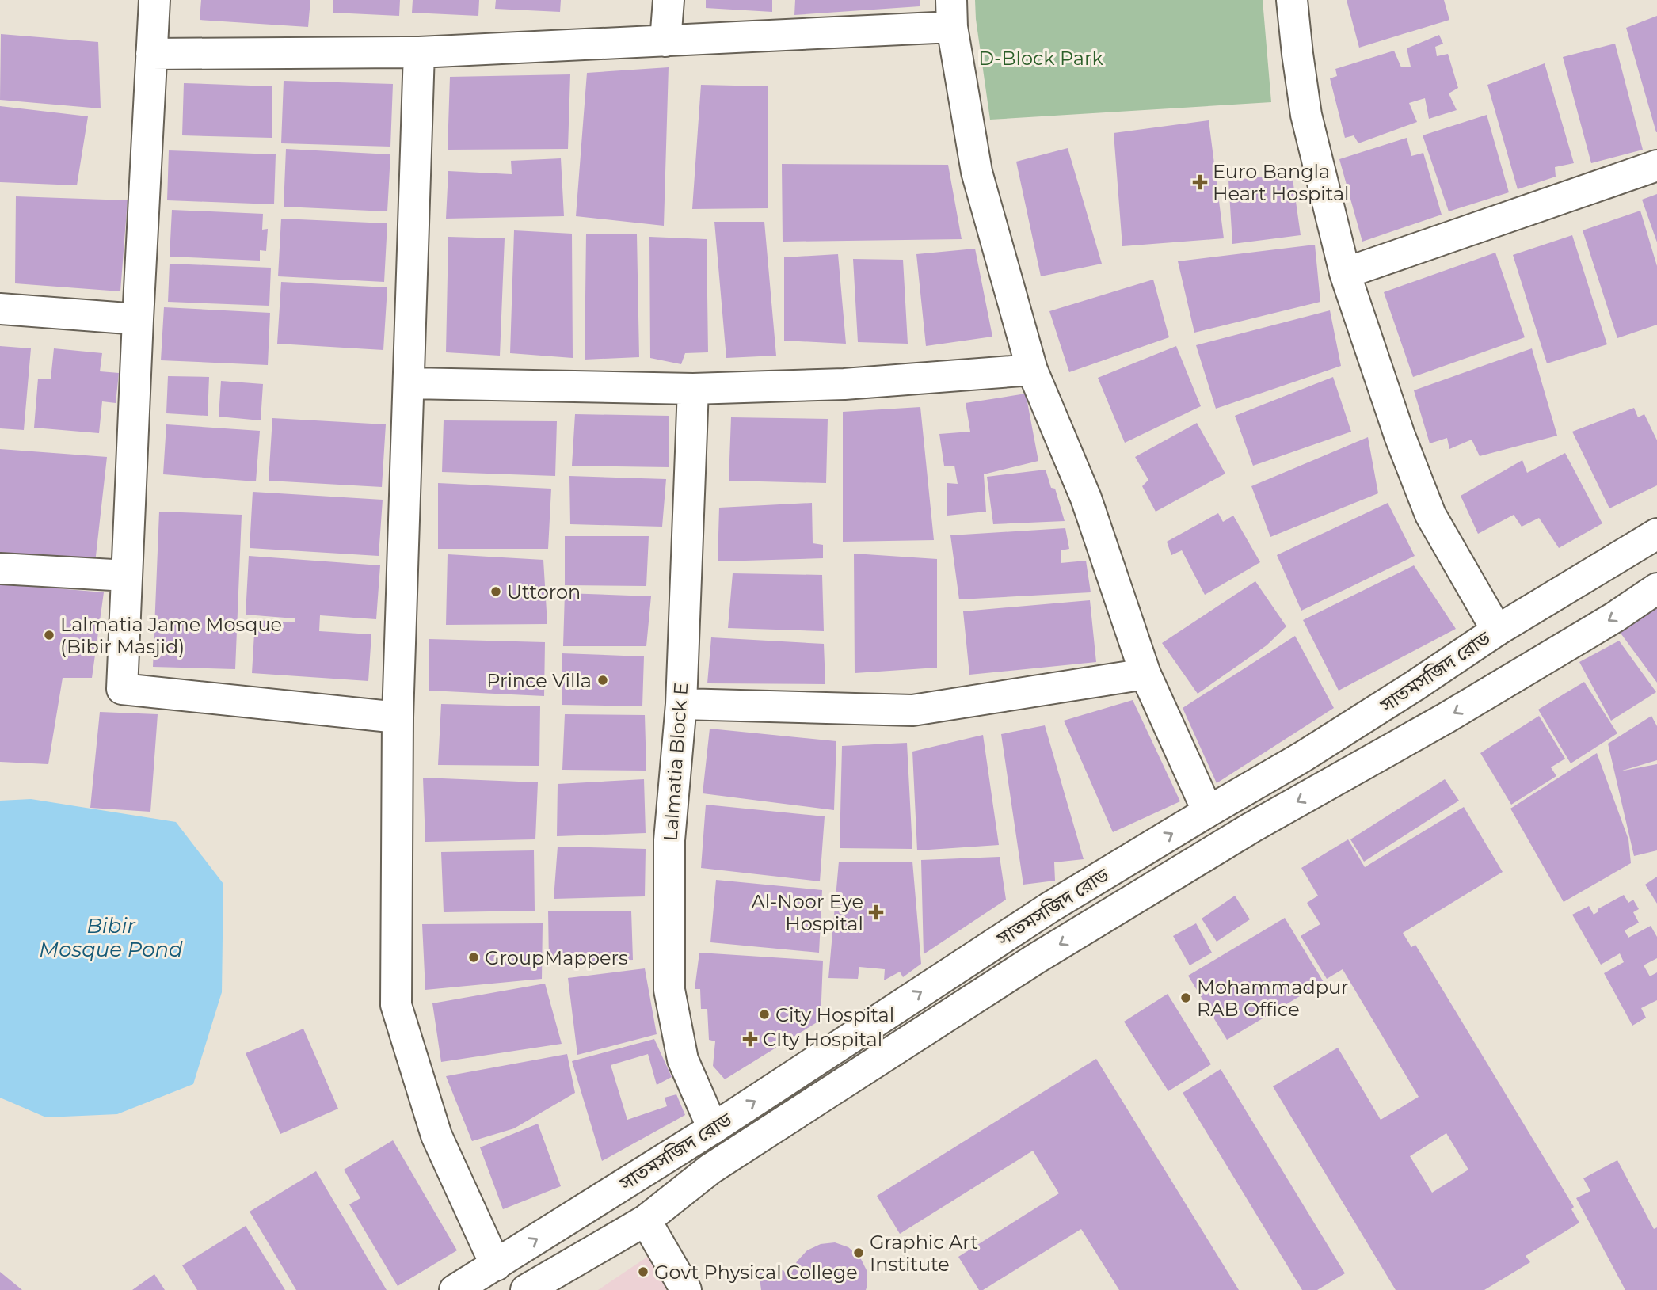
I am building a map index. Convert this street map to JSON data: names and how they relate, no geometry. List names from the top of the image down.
{
  "streets": {
    "street": ["সাতমসজিদ রোড", "Lalmatia Block E"]
  },
  "crossings": [
    ["সাতমসজিদ রোড", "Lalmatia Block E"]
  ],
  "water": ["Bibir Mosque Pond"],
  "parks": ["D-Block Park"],
  "places": {
    "health": ["Euro Bangla Heart Hospital", "Al-Noor Eye Hospital", "CIty Hospital"],
    "other": [
      "Uttoron",
      "Lalmatia Jame Mosque (Bibir Masjid)",
      "Prince Villa",
      "GroupMappers",
      "Mohammadpur RAB Office",
      "City Hospital",
      "Graphic Art Institute",
      "Govt Physical College"
    ]
  }
}
